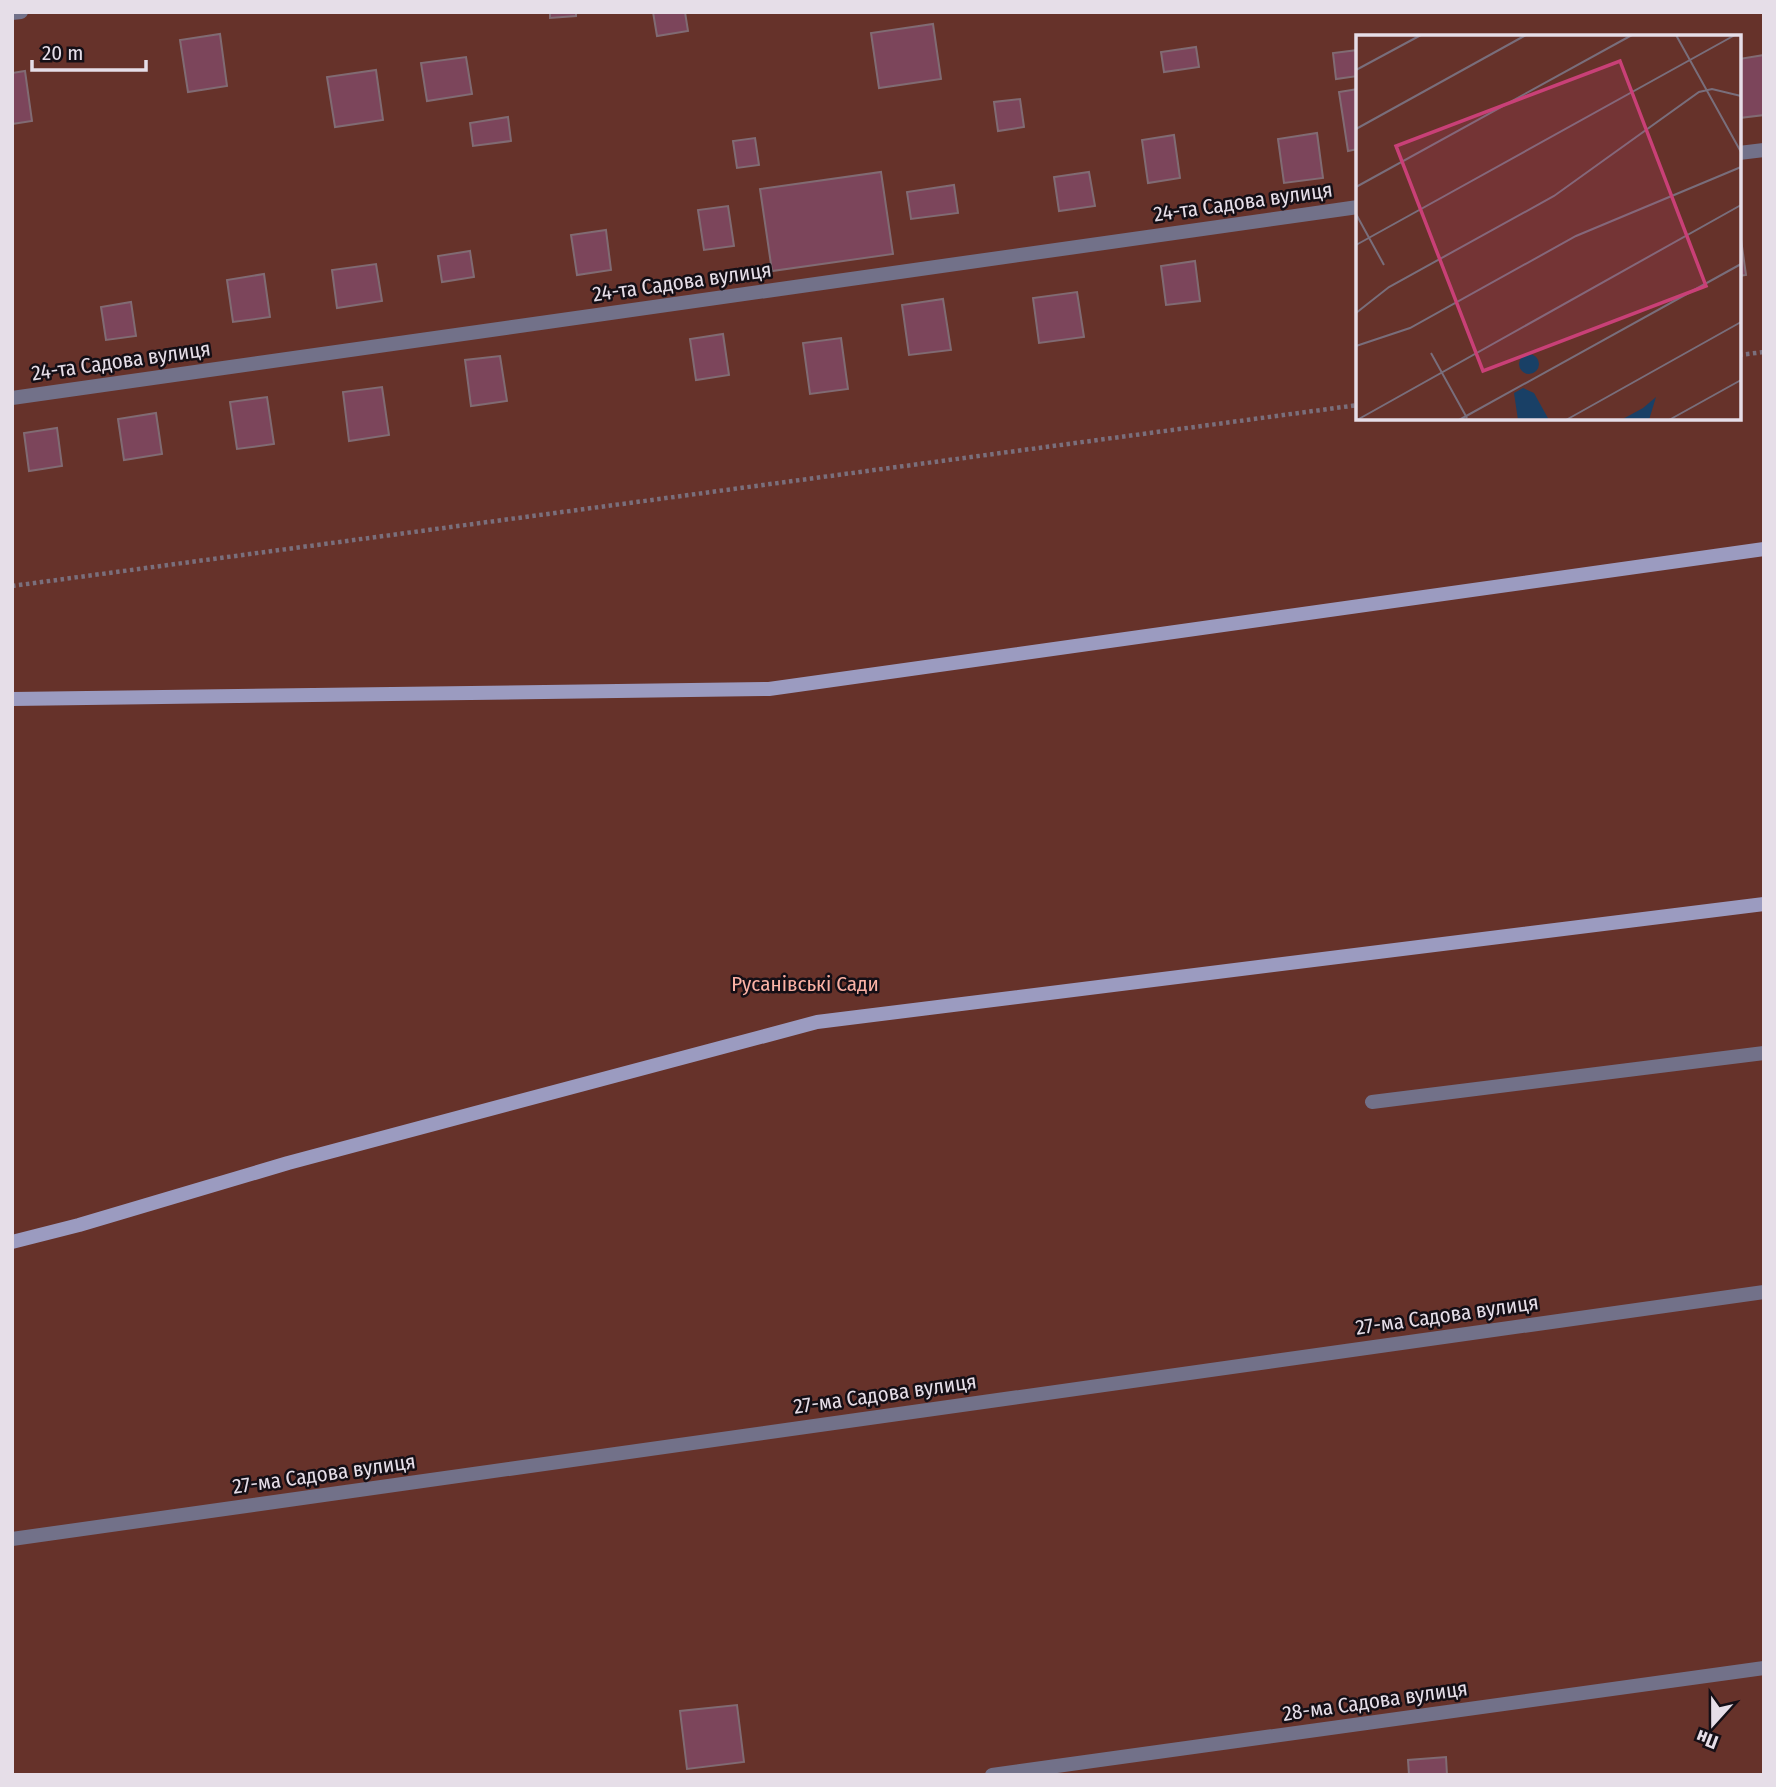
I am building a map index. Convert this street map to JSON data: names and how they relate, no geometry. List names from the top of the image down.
{
  "streets": {
    "street": ["24-та Садова вулиця", "27-ма Садова вулиця", "28-ма Садова вулиця"]
  },
  "parks": ["Русанівські Сади"],
  "scale_bar": "20 m",
  "north": "bottom"
}
